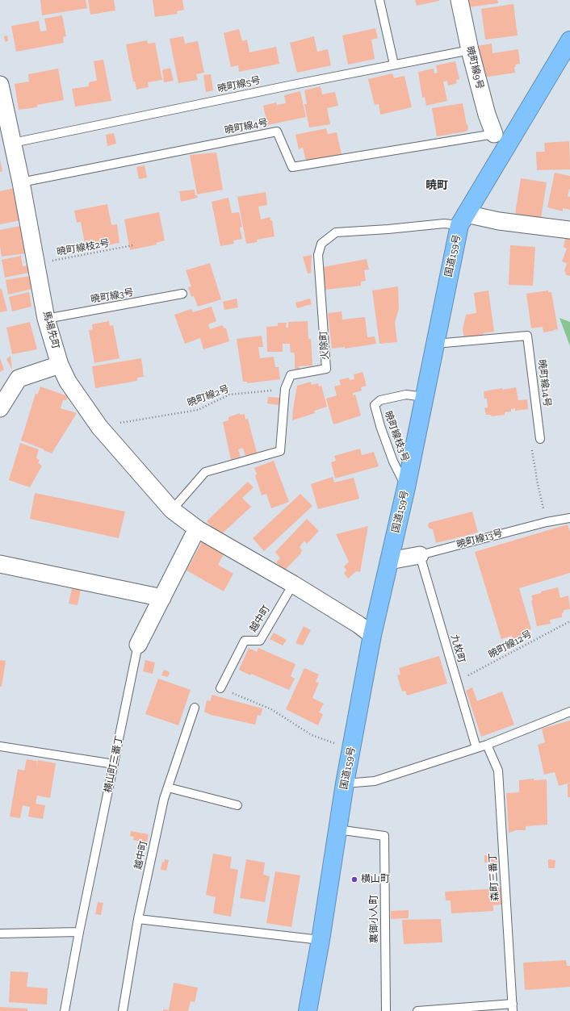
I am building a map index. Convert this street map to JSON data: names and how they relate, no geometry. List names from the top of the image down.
{
  "streets": {
    "highway": ["国道159号"],
    "street": [
      "暁町線9号",
      "馬場先町",
      "火除町",
      "暁町線13号",
      "横山町三番丁"
    ],
    "lane": [
      "暁町線5号",
      "暁町線4号",
      "暁町線3号",
      "暁町線14号",
      "暁町線枝3号",
      "越中町",
      "九枚町",
      "森町三番丁",
      "裏御小人町"
    ],
    "path": ["暁町線枝2号", "暁町線2号", "暁町線12号"]
  },
  "crossings": [
    ["暁町線9号", "暁町線5号"],
    ["暁町線9号", "暁町線4号"],
    ["暁町線5号", "馬場先町"],
    ["暁町線4号", "馬場先町"],
    ["暁町線枝2号", "馬場先町"],
    ["国道159号", "馬場先町"],
    ["国道159号", "火除町"],
    ["国道159号", "暁町線14号"],
    ["国道159号", "暁町線枝3号"],
    ["国道159号", "暁町線13号"],
    ["国道159号", "裏御小人町"],
    ["暁町線3号", "馬場先町"],
    ["馬場先町", "火除町"],
    ["馬場先町", "暁町線2号"],
    ["馬場先町", "越中町"],
    ["馬場先町", "横山町三番丁"],
    ["火除町", "暁町線2号"],
    ["暁町線13号", "九枚町"],
    ["暁町線12号", "九枚町"]
  ],
  "districts": ["暁町"],
  "places": ["横山町"]
}
